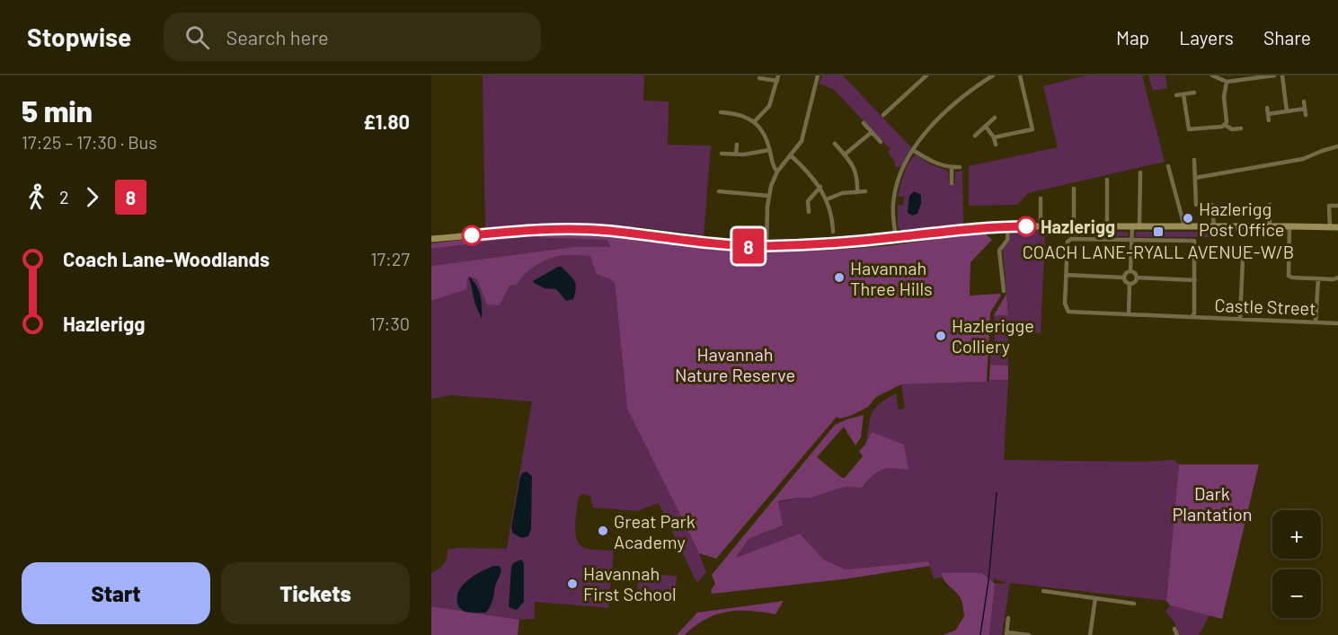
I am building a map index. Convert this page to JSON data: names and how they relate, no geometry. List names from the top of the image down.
{
  "streets": {
    "street": ["Castle Street"]
  },
  "parks": ["Havannah Nature Reserve", "Dark Plantation"],
  "places": {
    "other": [
      "Hazlerigg Post Office",
      "Hazlerigg",
      "Havannah Three Hills",
      "Hazlerigge Colliery",
      "Great Park Academy",
      "Havannah First School"
    ],
    "transit": ["COACH LANE-RYALL AVENUE-W/B"]
  },
  "lines": ["bus line 8"],
  "page": {
    "header": "Stopwise",
    "search": "Search here",
    "nav": ["Map", "Layers", "Share"],
    "heading": ["5 min", "17:25 – 17:30 · Bus", "£1.80"],
    "on_map": "8",
    "legs": ["2", "8"],
    "list": [
      {
        "name": "Coach Lane-Woodlands",
        "value": "17:27"
      },
      {
        "name": "Hazlerigg",
        "value": "17:30"
      }
    ],
    "map_buttons": ["+", "−"],
    "buttons": ["Start", "Tickets"]
  }
}
